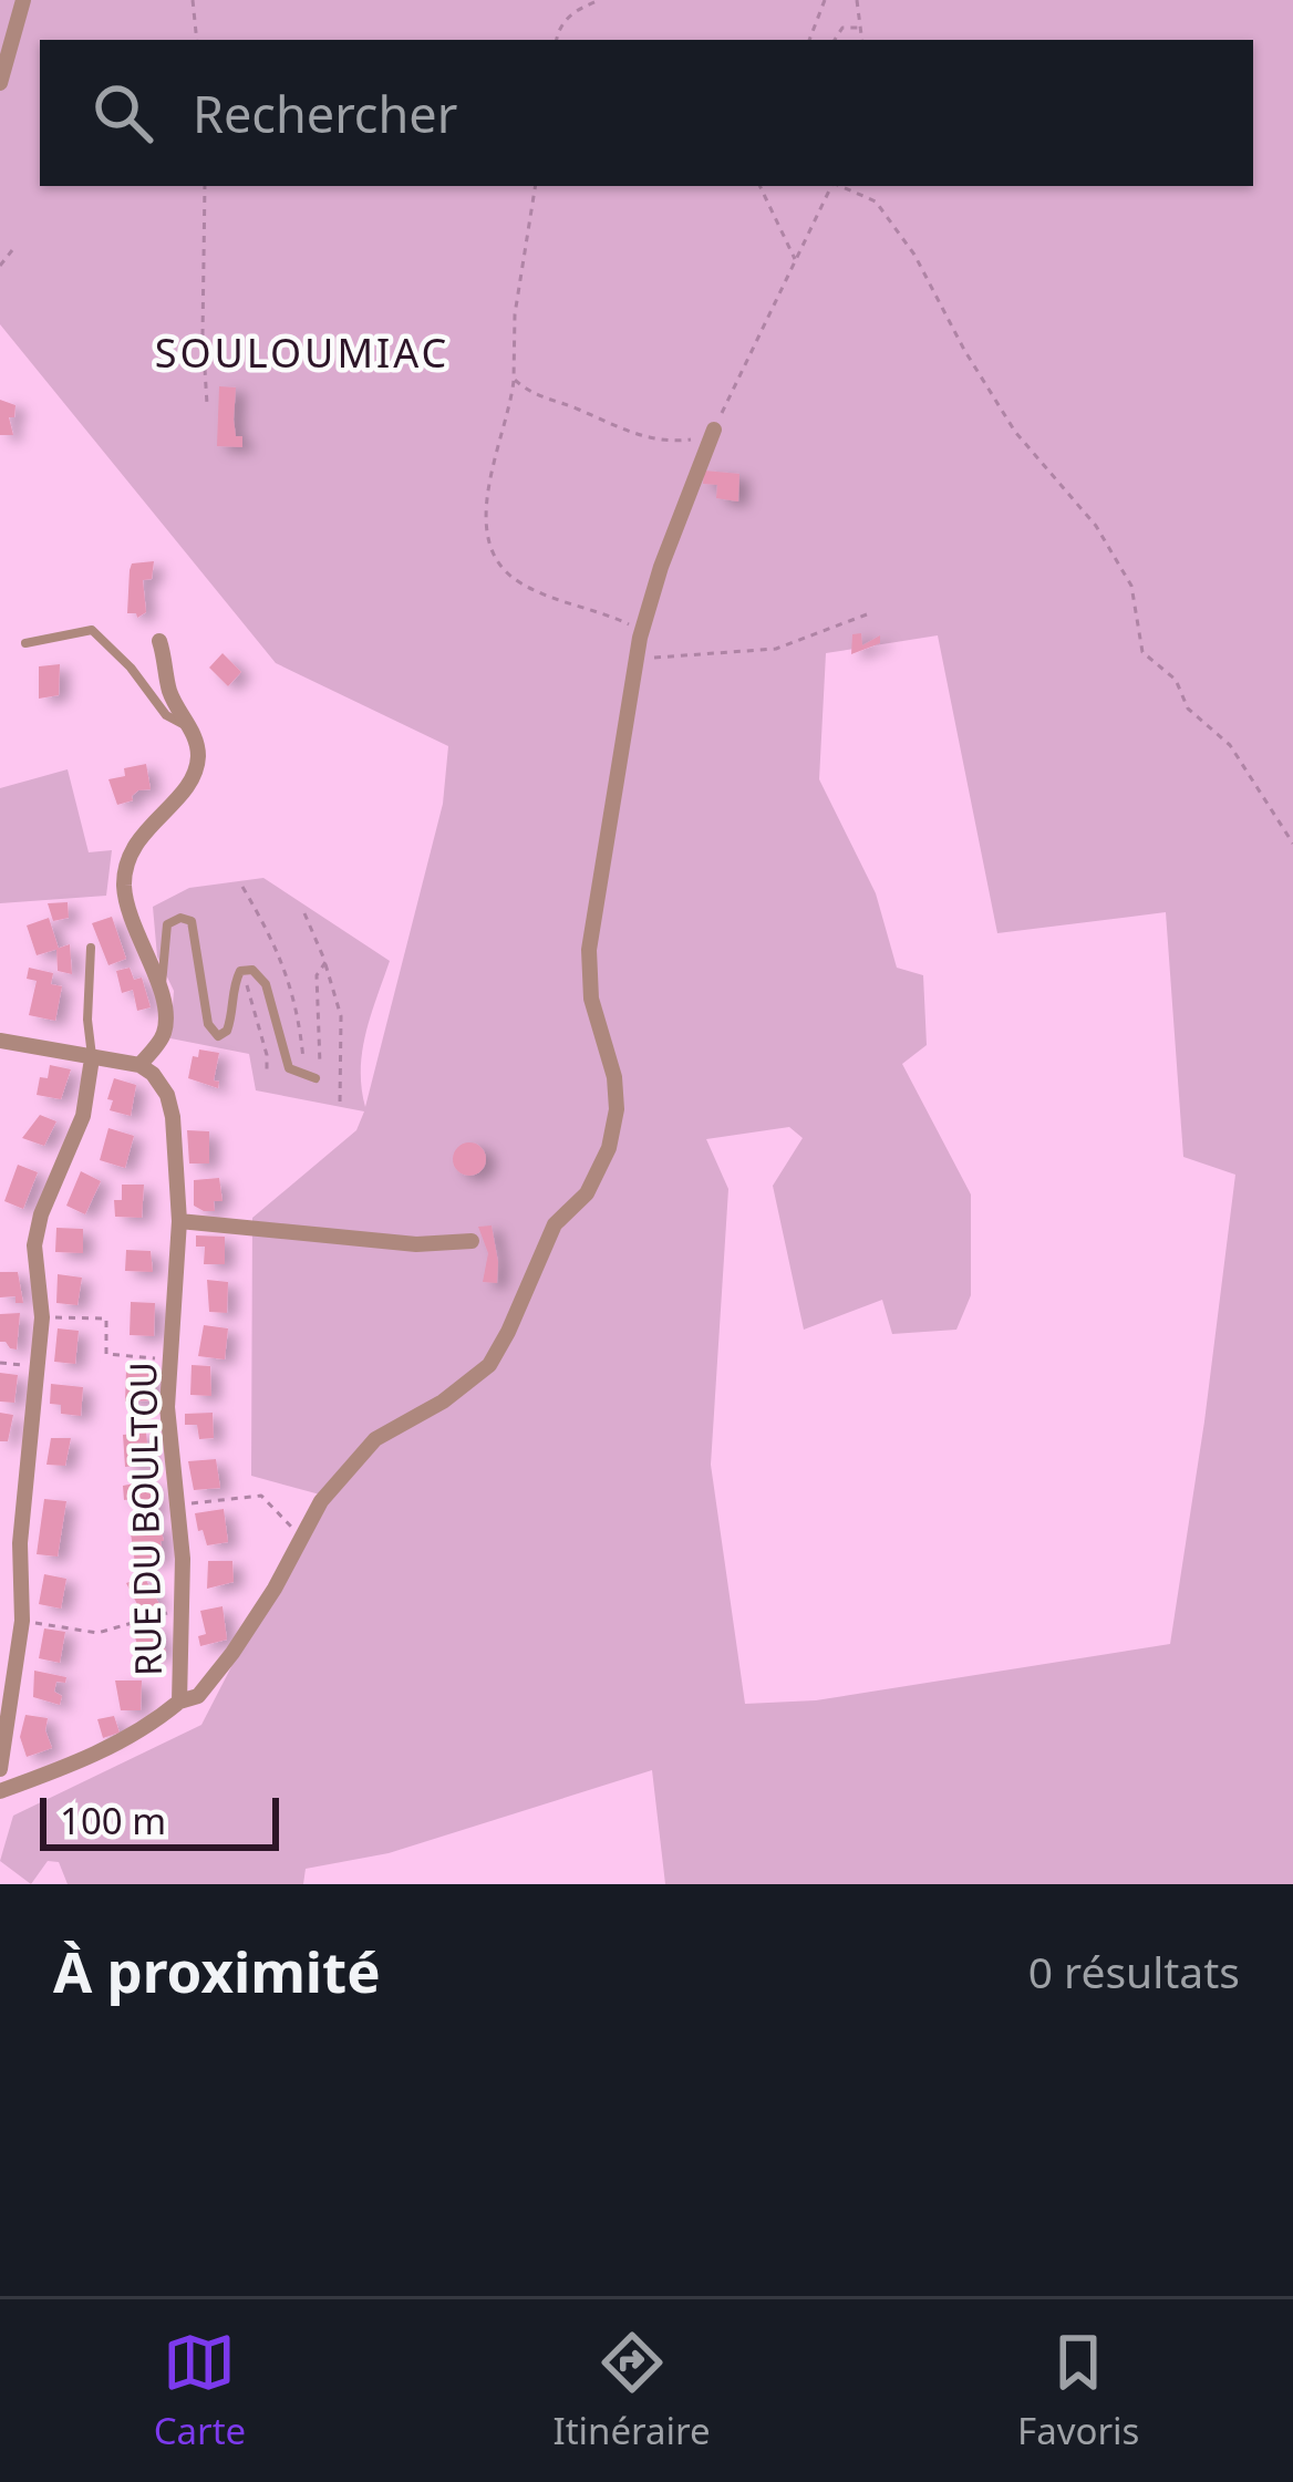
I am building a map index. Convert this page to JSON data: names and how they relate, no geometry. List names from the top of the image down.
{
  "streets": {
    "street": ["RUE DU BOULTOU"]
  },
  "districts": ["SOULOUMIAC"],
  "scale_bar": "100 m",
  "page": {
    "search": "Rechercher",
    "scale": "100 m",
    "heading": ["À proximité", "0 résultats"],
    "nav": ["Carte", "Itinéraire", "Favoris"]
  }
}
